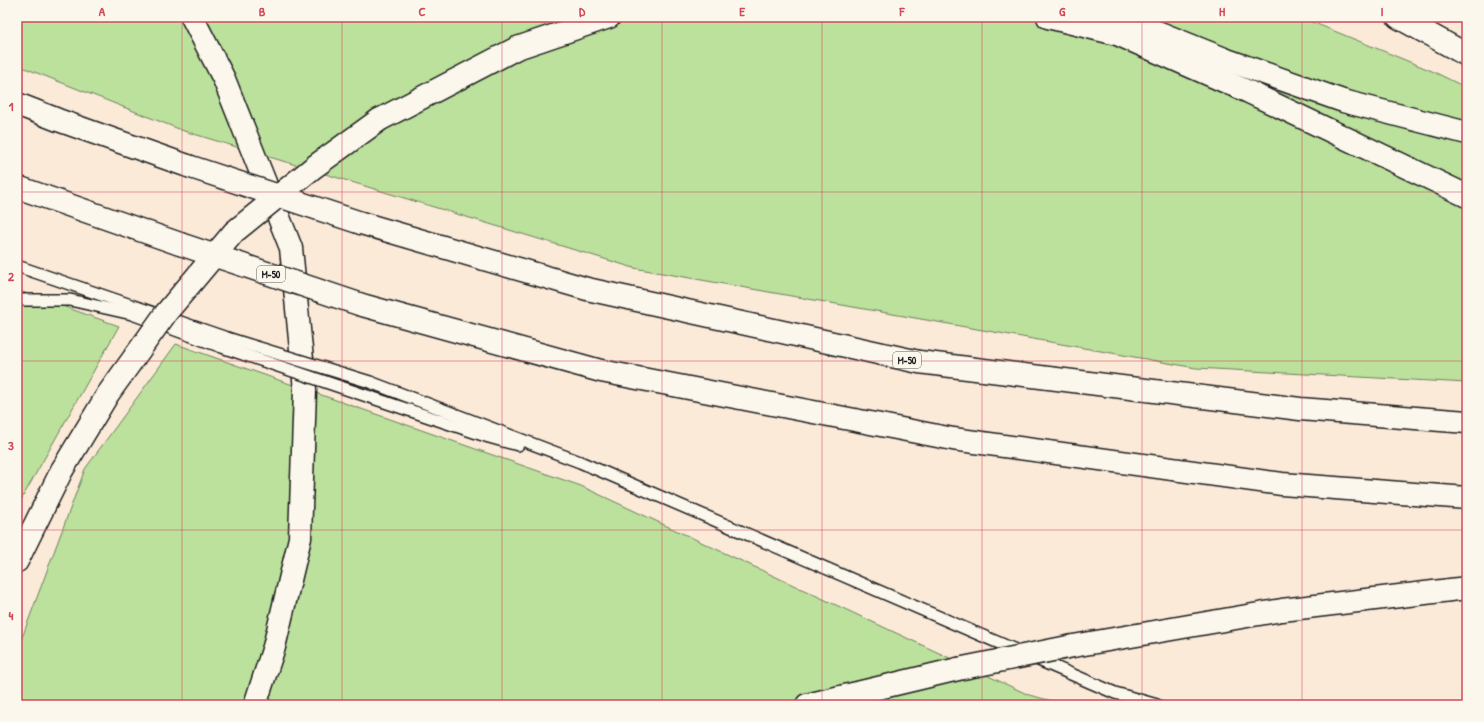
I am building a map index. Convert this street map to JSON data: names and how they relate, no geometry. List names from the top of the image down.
{
  "streets": {
    "highway": ["M-50"]
  },
  "grid": {
    "columns": [
      "A",
      "B",
      "C",
      "D",
      "E",
      "F",
      "G",
      "H",
      "I"
    ],
    "rows": [
      "1",
      "2",
      "3",
      "4"
    ]
  }
}
